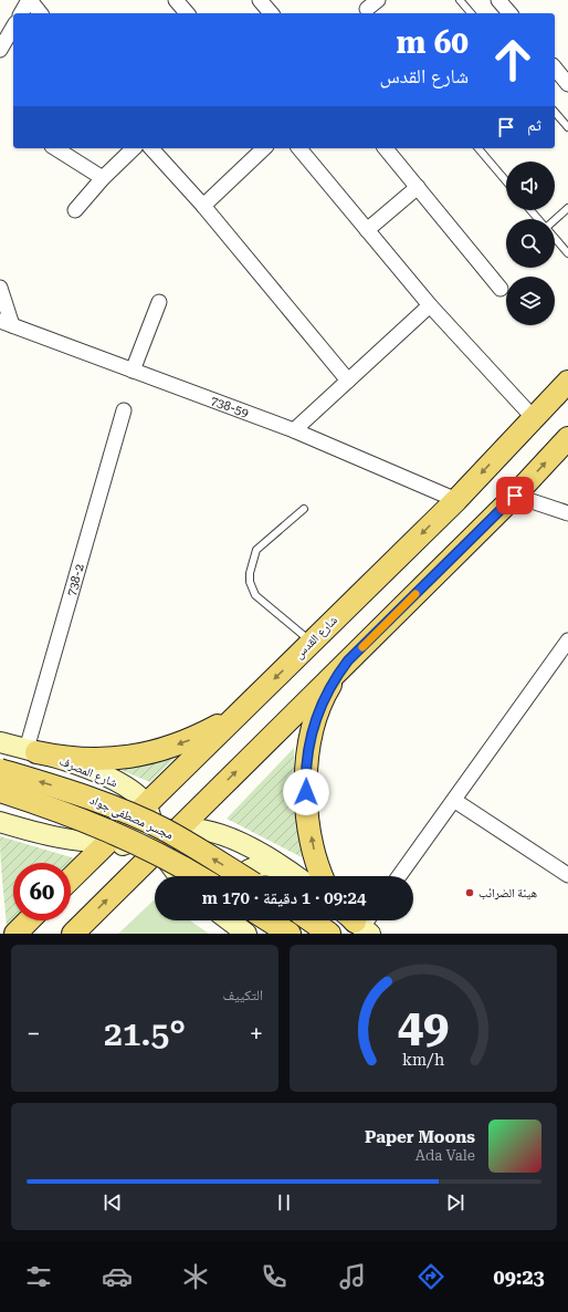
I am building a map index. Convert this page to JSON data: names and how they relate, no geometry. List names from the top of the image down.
{
  "streets": {
    "main road": ["شارع القدس", "مجسر مصطفى جواد"],
    "street": ["738-59", "738-2", "شارع المصرف"]
  },
  "crossings": [
    ["738-59", "شارع القدس"],
    ["738-2", "شارع المصرف"],
    ["شارع القدس", "شارع المصرف"]
  ],
  "places": ["هيئة الضرائب"],
  "page": {
    "turn": ["60 m", "شارع القدس"],
    "then": "ثم",
    "limit": "60",
    "trip": "09:24 · 1 دقيقة · 170 m",
    "tile": "التكييف",
    "heat": ["−", "21.5°", "+"],
    "song": ["Paper Moons", "Ada Vale"],
    "tabs": "09:23",
    "gauge": ["49", "km/h"]
  }
}
